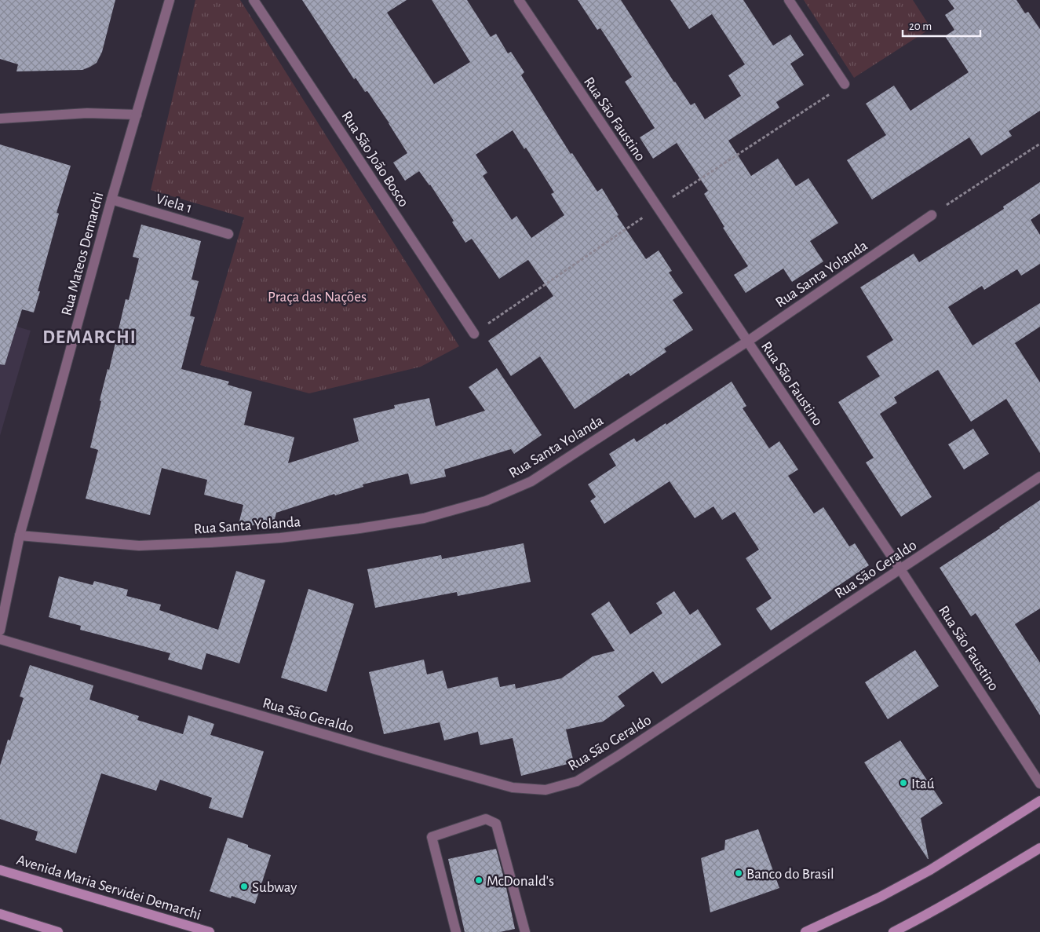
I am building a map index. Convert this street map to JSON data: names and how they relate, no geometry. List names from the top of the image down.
{
  "streets": {
    "main road": ["Avenida Maria Servidei Demarchi"],
    "street": [
      "Rua São Faustino",
      "Rua São João Bosco",
      "Viela 1",
      "Rua Mateos Demarchi",
      "Rua Santa Yolanda",
      "Rua São Geraldo"
    ]
  },
  "crossings": [
    ["Rua São Faustino", "Rua Santa Yolanda"],
    ["Rua São Faustino", "Rua São Geraldo"],
    ["Viela 1", "Rua Mateos Demarchi"],
    ["Rua Mateos Demarchi", "Rua Santa Yolanda"]
  ],
  "districts": ["DEMARCHI"],
  "parks": ["Praça das Nações"],
  "places": [
    "Itaú",
    "Banco do Brasil",
    "McDonald's",
    "Subway"
  ],
  "scale_bar": "20 m"
}
